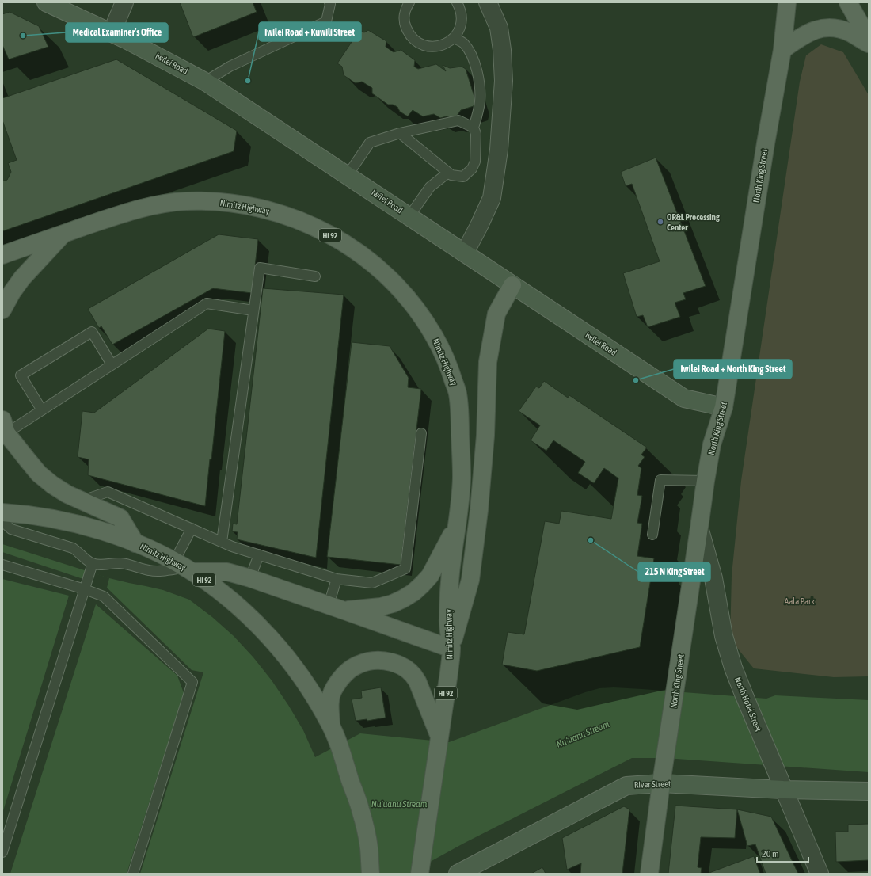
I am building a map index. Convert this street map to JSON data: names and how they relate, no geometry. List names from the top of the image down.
{
  "streets": {
    "main road": ["North King Street", "Nimitz Highway", "HI 92"],
    "street": ["Iwilei Road", "North Hotel Street", "River Street"]
  },
  "crossings": [
    ["Iwilei Road", "North King Street"],
    ["North King Street", "North Hotel Street"],
    ["North King Street", "River Street"],
    ["North Hotel Street", "River Street"]
  ],
  "water": ["Nuʻuanu Stream", "Nu'uanu Stream"],
  "parks": ["Aala Park"],
  "places": [
    "Medical Examiner’s Office",
    "Iwilei Road + Kuwili Street",
    "OR&L Processing Center",
    "Iwilei Road + North King Street",
    "215 N King Street"
  ],
  "scale_bar": "20 m"
}
